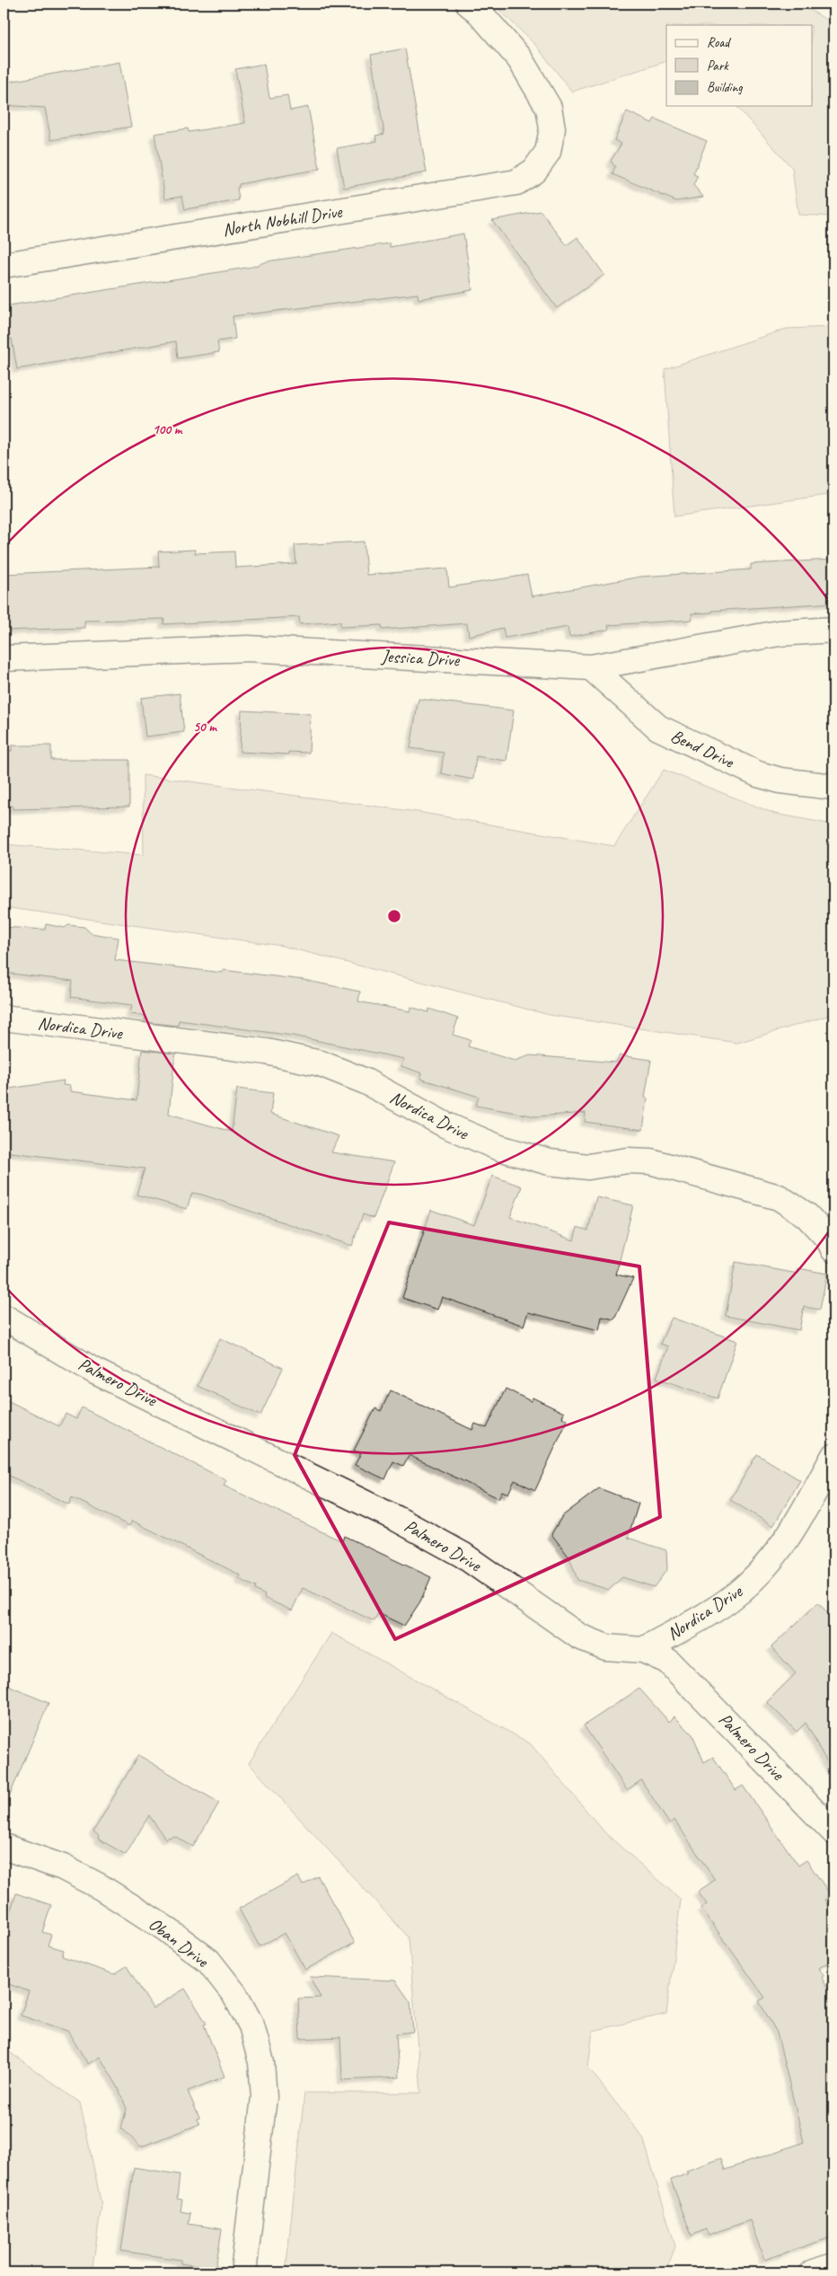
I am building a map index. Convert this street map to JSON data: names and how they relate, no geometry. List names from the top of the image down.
{
  "streets": {
    "street": [
      "North Nobhill Drive",
      "Jessica Drive",
      "Bend Drive",
      "Nordica Drive",
      "Palmero Drive",
      "Oban Drive"
    ]
  },
  "crossings": [
    ["Jessica Drive", "Bend Drive"],
    ["Nordica Drive", "Palmero Drive"]
  ],
  "legend": ["Road", "Park", "Building"],
  "rings": ["100 m", "50 m"]
}
